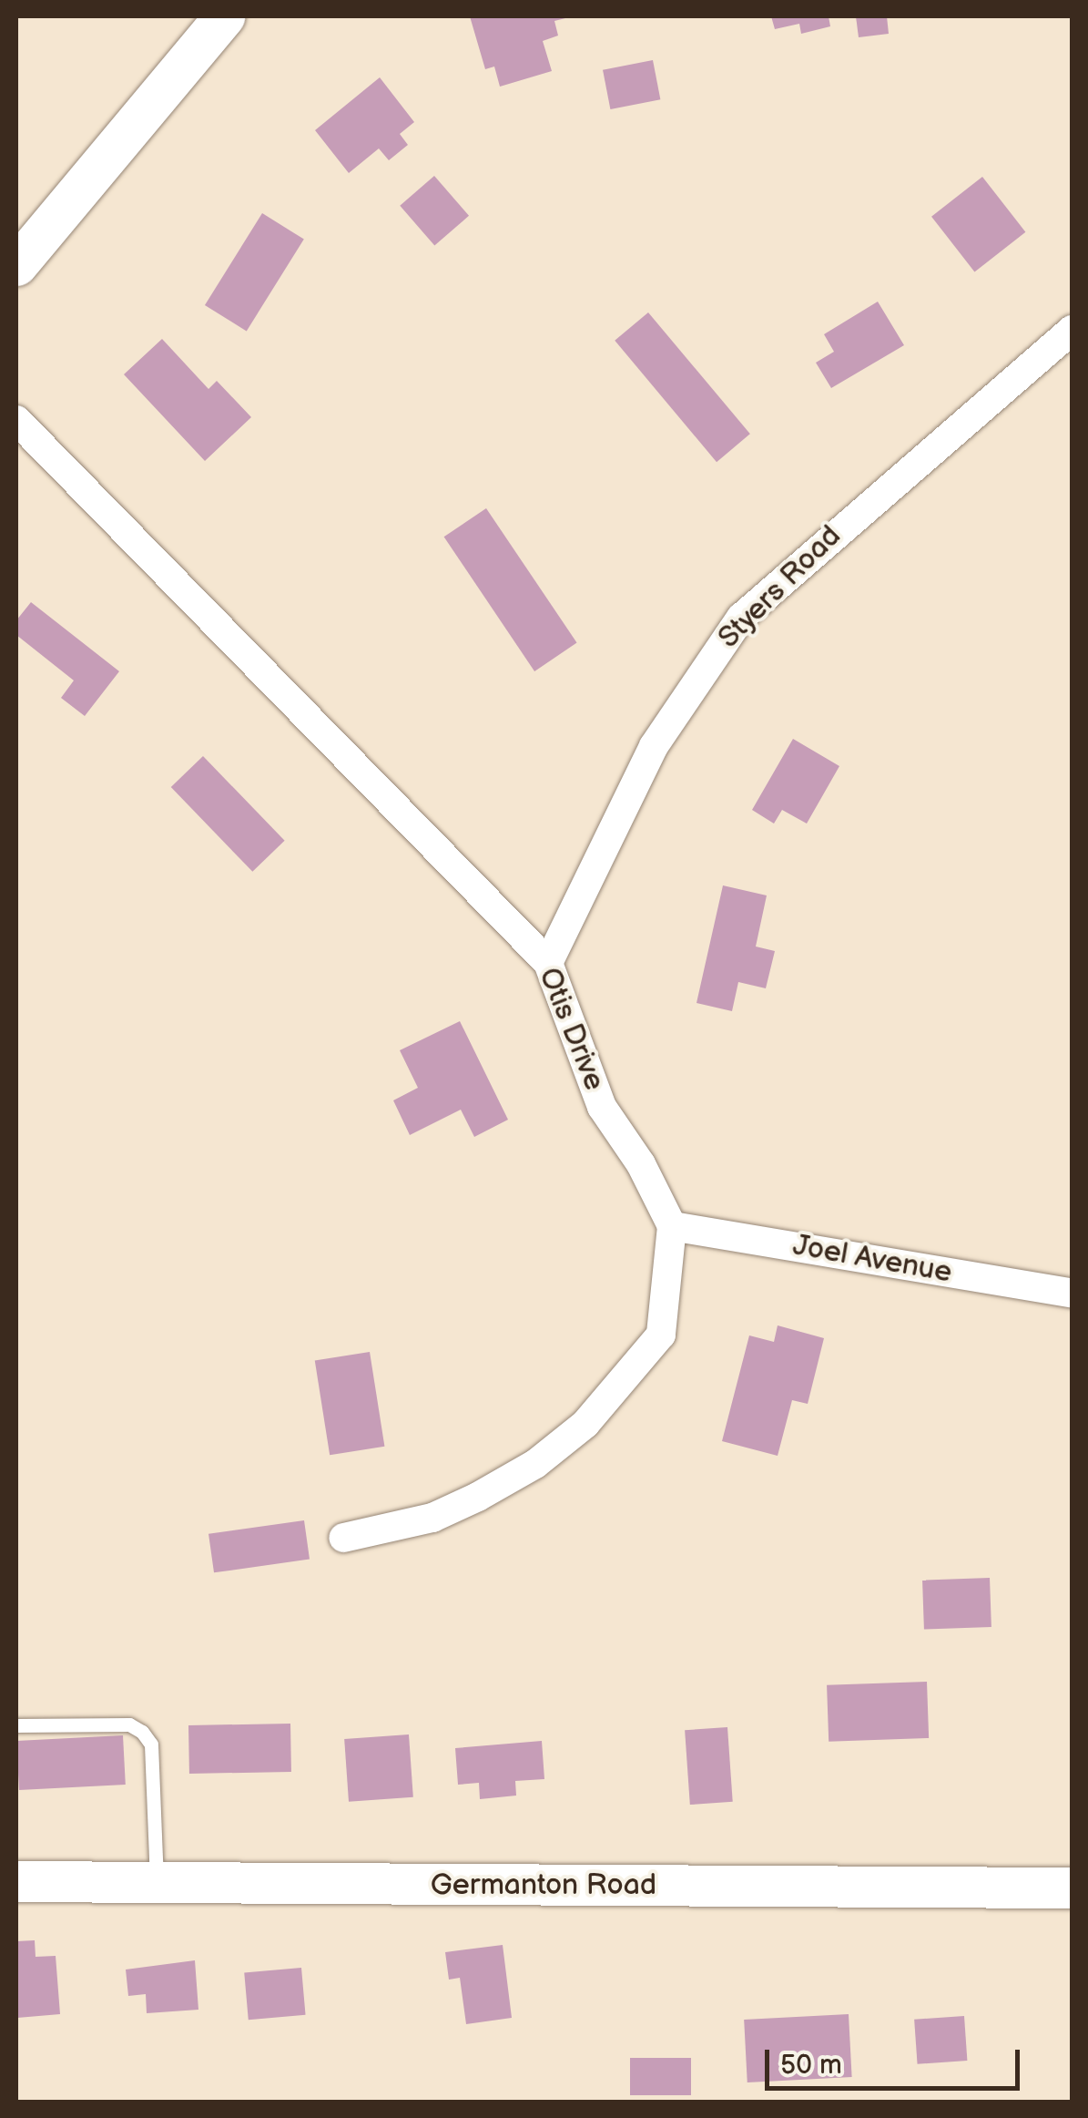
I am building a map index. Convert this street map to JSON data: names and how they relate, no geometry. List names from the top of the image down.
{
  "streets": {
    "main road": ["Germanton Road"],
    "street": ["Styers Road", "Otis Drive", "Joel Avenue"]
  },
  "crossings": [
    ["Styers Road", "Otis Drive"],
    ["Otis Drive", "Joel Avenue"]
  ],
  "scale_bar": "50 m"
}
